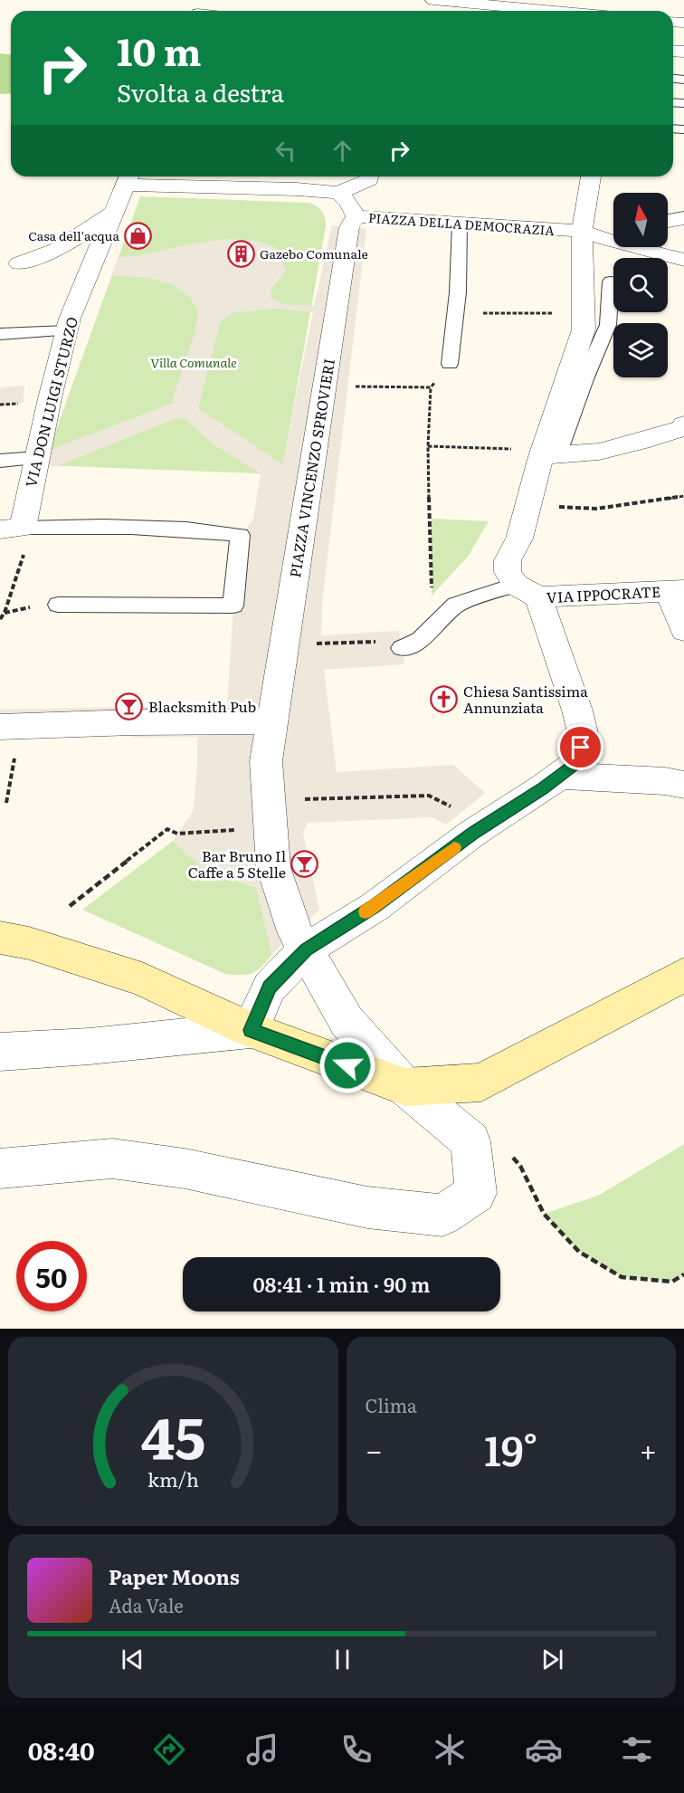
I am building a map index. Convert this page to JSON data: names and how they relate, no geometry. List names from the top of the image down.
{
  "streets": {
    "street": [
      "PIAZZA DELLA DEMOCRAZIA",
      "VIA DON LUIGI STURZO",
      "PIAZZA VINCENZO SPROVIERI",
      "VIA IPPOCRATE"
    ]
  },
  "crossings": [
    ["PIAZZA DELLA DEMOCRAZIA", "PIAZZA VINCENZO SPROVIERI"]
  ],
  "parks": ["Villa Comunale"],
  "places": {
    "shop": ["Casa dell'acqua"],
    "building": ["Gazebo Comunale"],
    "church": ["Chiesa Santissima Annunziata"],
    "bar": ["Blacksmith Pub", "Bar Bruno Il Caffe a 5 Stelle"]
  },
  "north": "top",
  "page": {
    "turn": ["10 m", "Svolta a destra"],
    "limit": "50",
    "trip": "08:41 · 1 min · 90 m",
    "tile": "Clima",
    "heat": ["−", "19°", "+"],
    "song": ["Paper Moons", "Ada Vale"],
    "tabs": "08:40",
    "gauge": ["45", "km/h"]
  }
}
